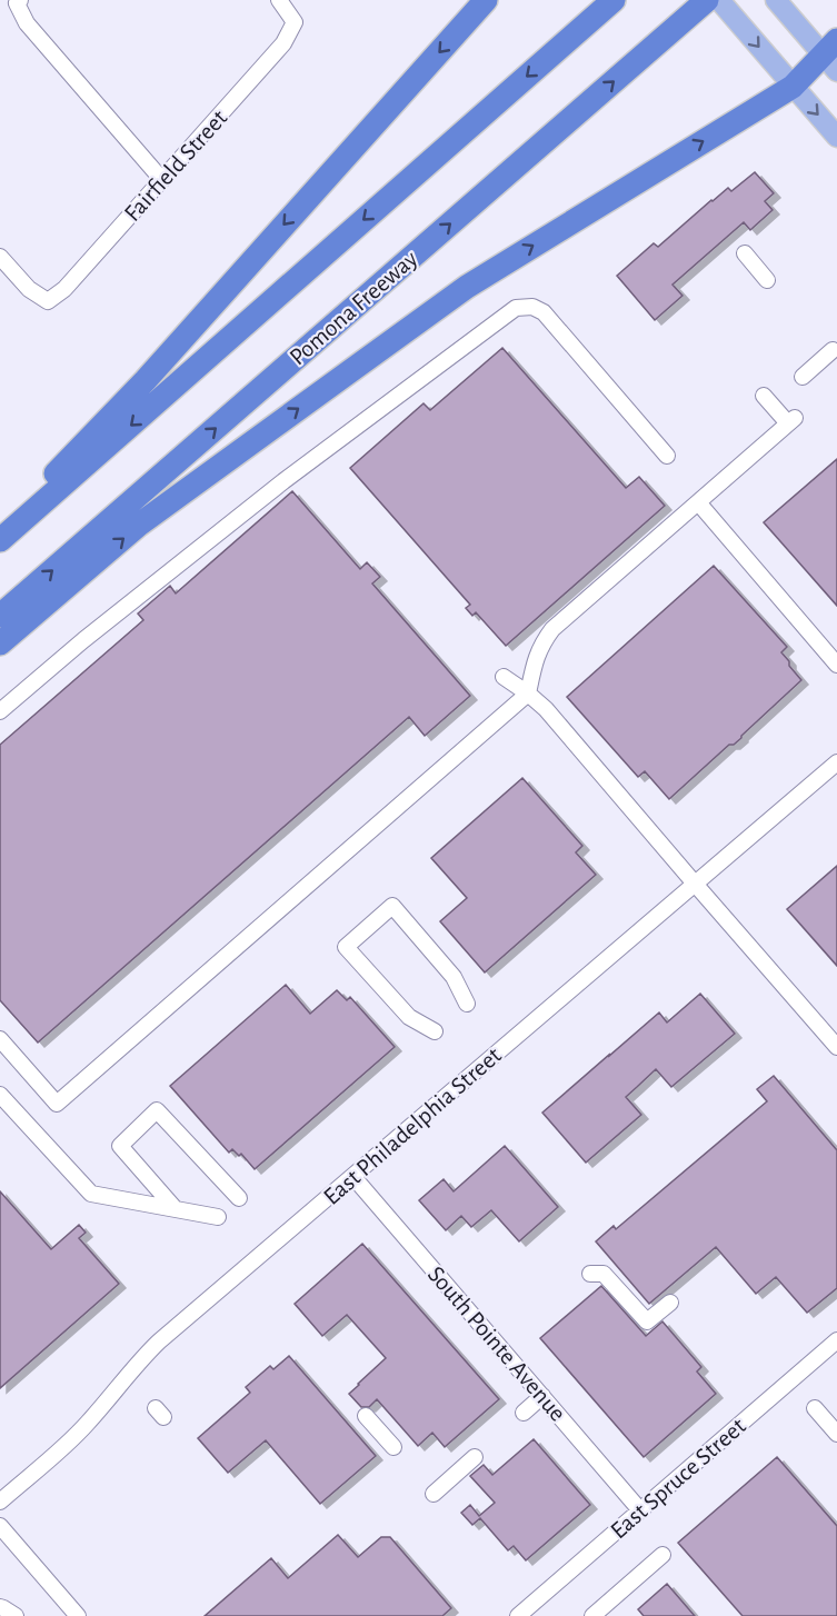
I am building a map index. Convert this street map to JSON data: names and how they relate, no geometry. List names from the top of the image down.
{
  "streets": {
    "highway": ["Pomona Freeway"],
    "street": [
      "Fairfield Street",
      "East Philadelphia Street",
      "South Pointe Avenue",
      "East Spruce Street"
    ]
  },
  "crossings": [
    ["East Philadelphia Street", "South Pointe Avenue"],
    ["South Pointe Avenue", "East Spruce Street"]
  ]
}
